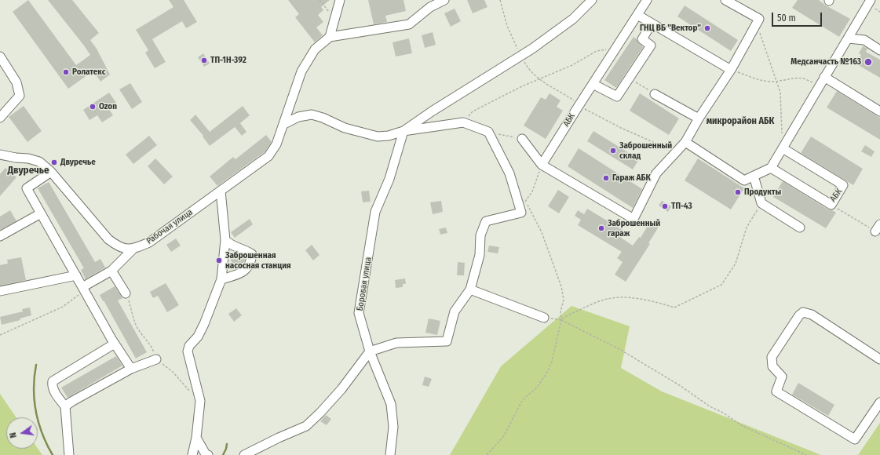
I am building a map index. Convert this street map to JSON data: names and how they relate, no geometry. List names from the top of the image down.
{
  "streets": {
    "street": ["АБК", "Рабочая улица", "Боровая улица"]
  },
  "districts": ["микрорайон АБК", "Двуречье"],
  "places": [
    "ГНЦ ВБ \"Вектор\"",
    "ТП-1Н-392",
    "Медсанчасть №163",
    "Ролатекс",
    "Ozon",
    "Заброшенный склад",
    "Двуречье",
    "Гараж АБК",
    "Продукты",
    "ТП-43",
    "Заброшенный гараж",
    "Заброшенная насосная станция"
  ],
  "scale_bar": "50 m",
  "north": "left"
}
